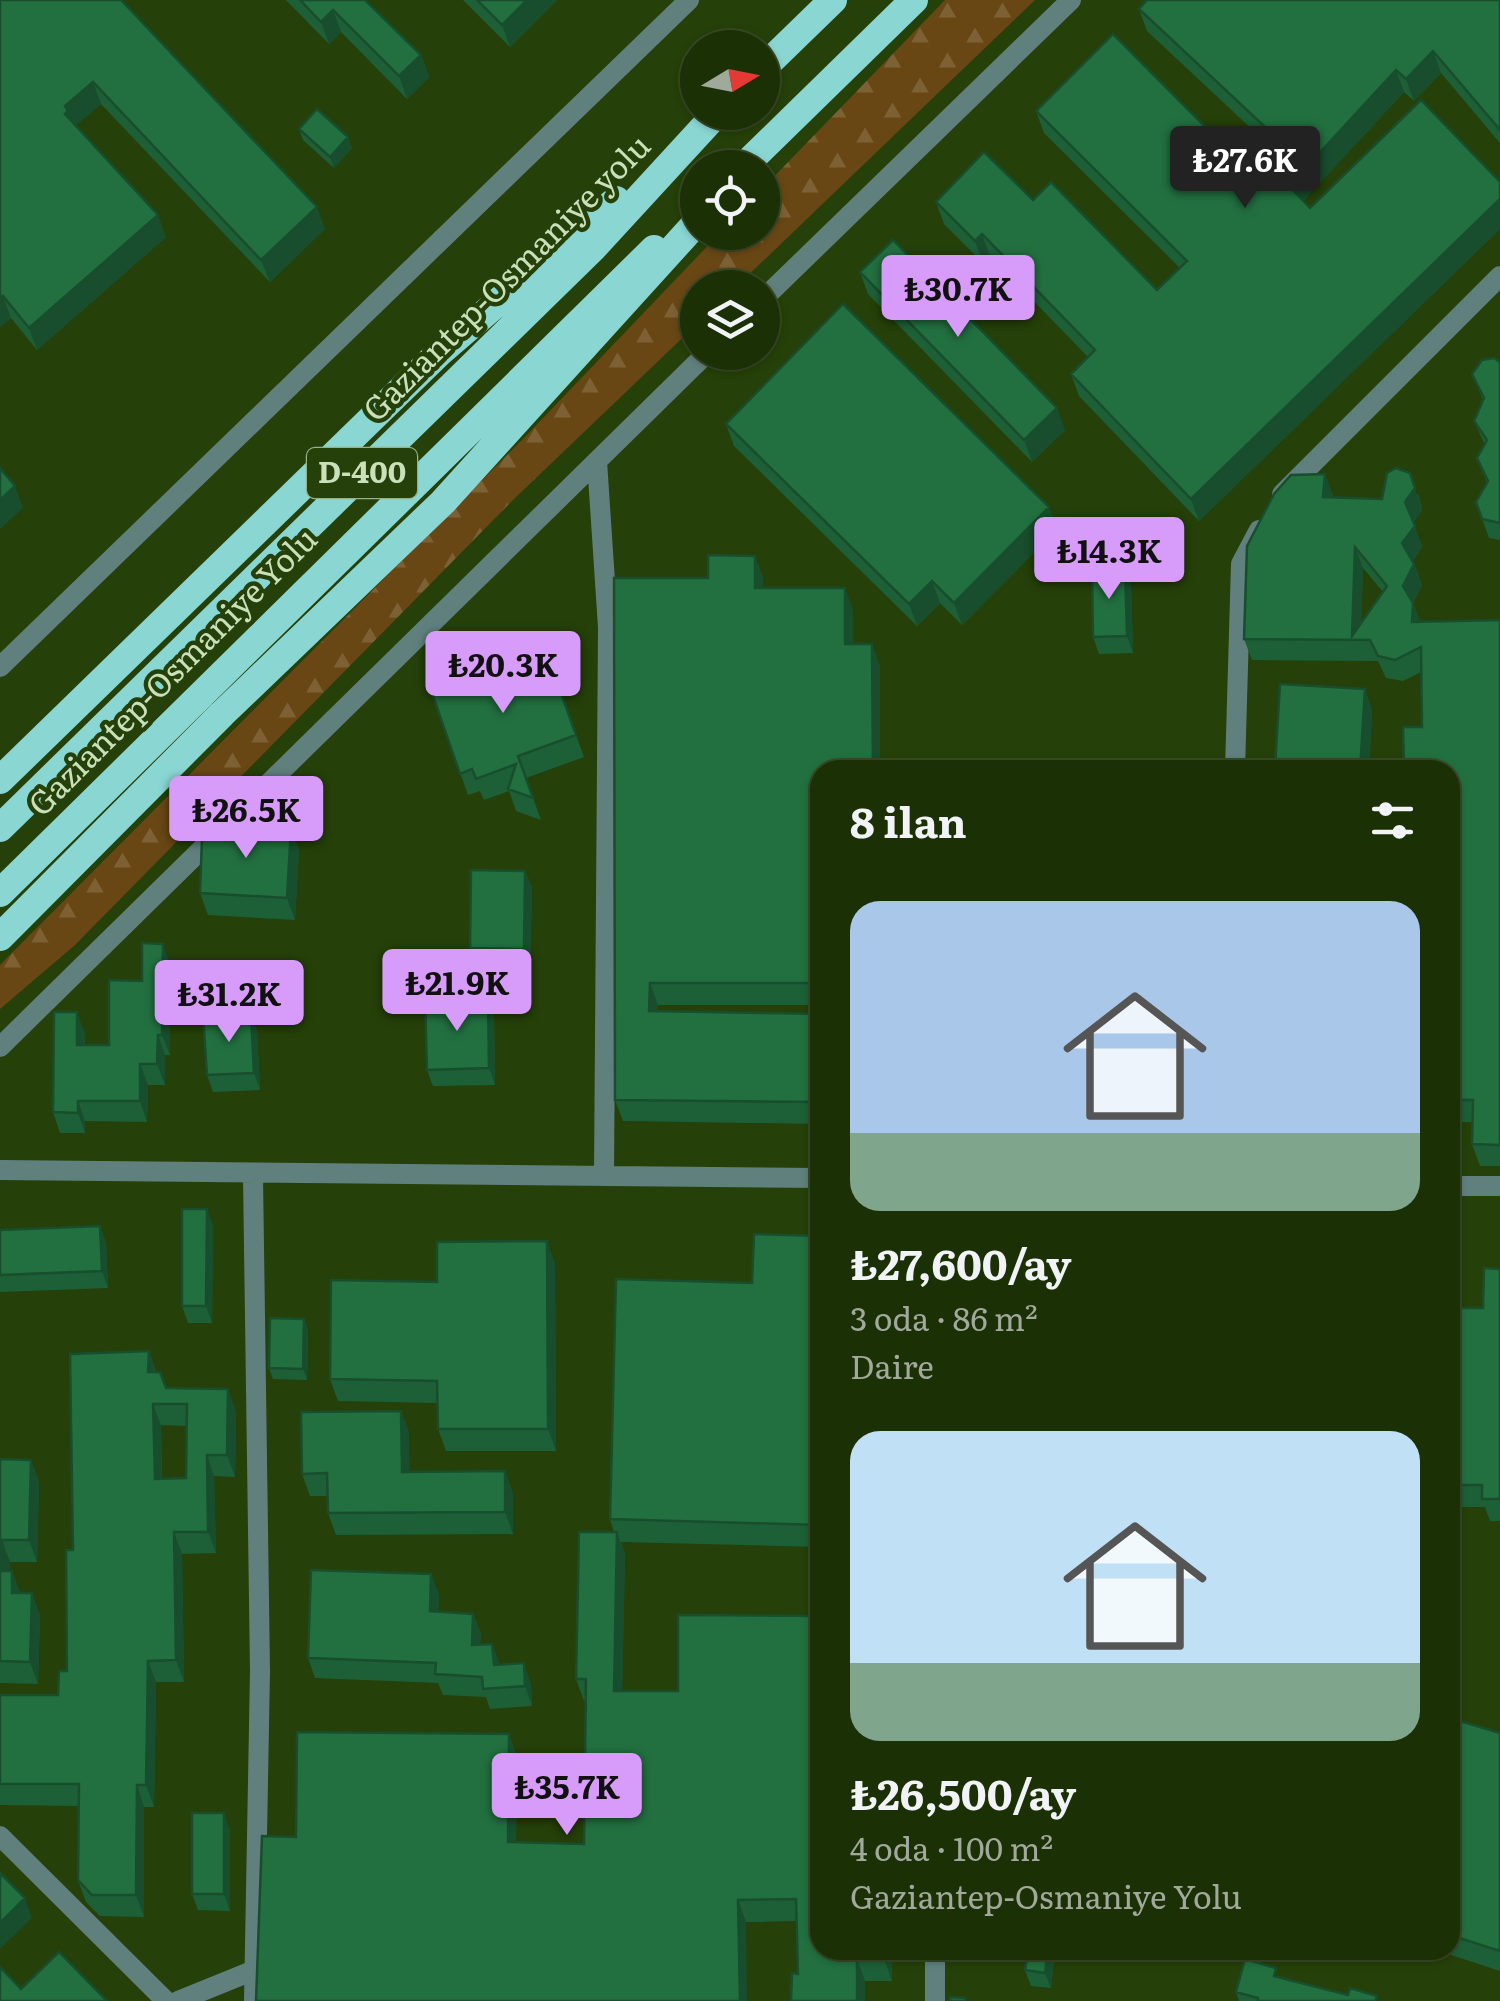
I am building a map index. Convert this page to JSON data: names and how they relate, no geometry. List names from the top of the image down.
{
  "streets": {
    "highway": ["Gaziantep-Osmaniye yolu", "D-400", "Gaziantep-Osmaniye Yolu"]
  },
  "north": "right",
  "page": {
    "price": [
      "₺27.6K",
      "₺30.7K",
      "₺14.3K",
      "₺20.3K",
      "₺26.5K",
      "₺21.9K",
      "₺31.2K",
      "₺35.7K"
    ],
    "heading": "8 ilan",
    "list": [
      {
        "name": "₺27,600/ay",
        "note": "3 oda · 86 m² · Daire"
      },
      {
        "name": "₺26,500/ay",
        "note": "4 oda · 100 m² · Gaziantep-Osmaniye Yolu"
      }
    ]
  }
}
